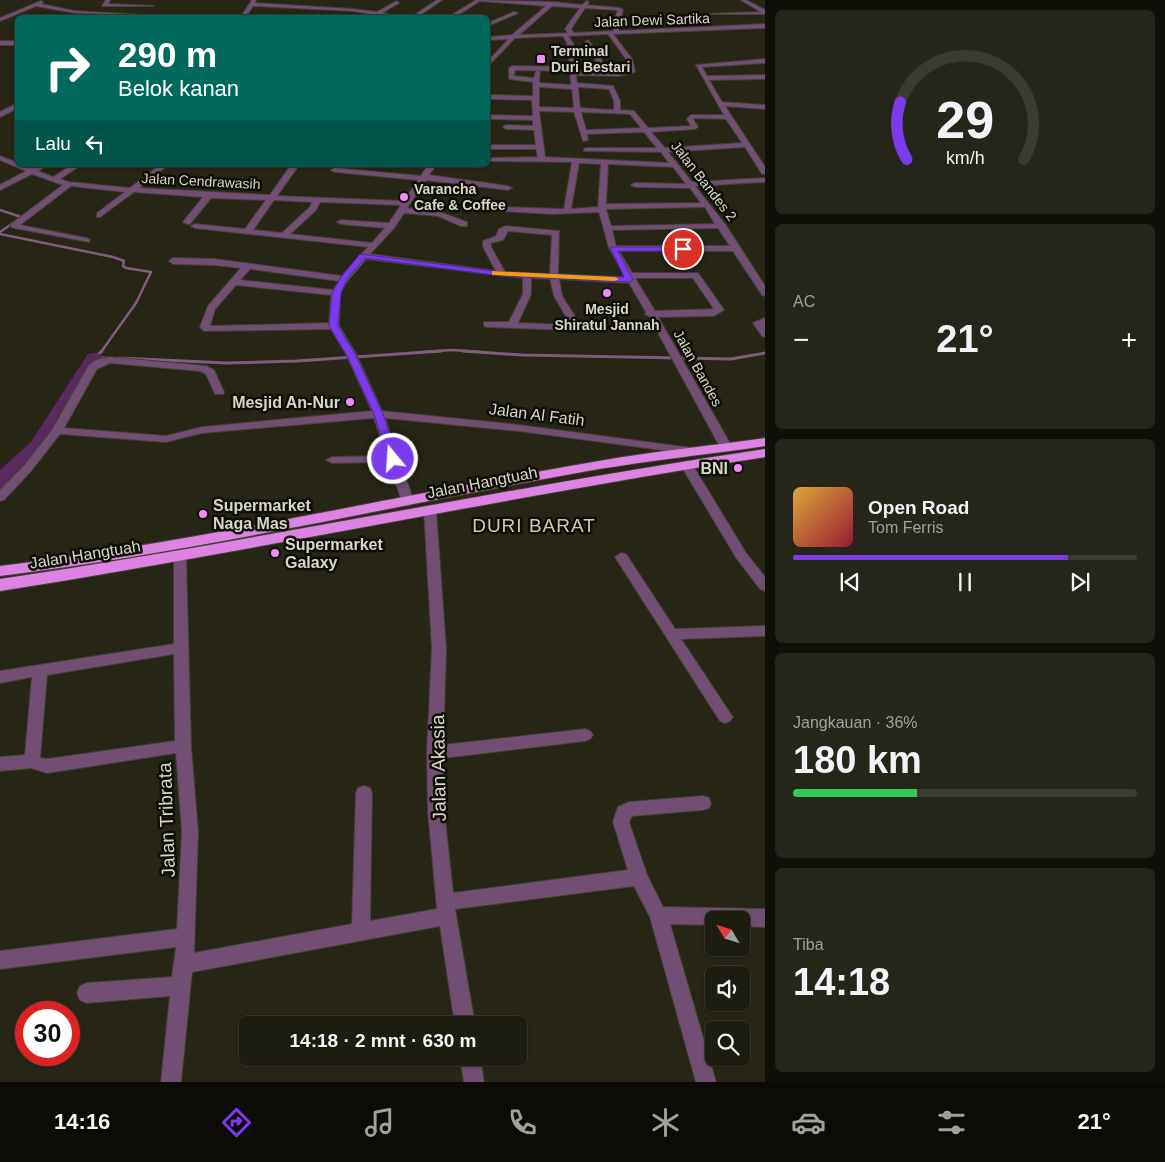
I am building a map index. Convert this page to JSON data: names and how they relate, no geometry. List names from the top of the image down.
{
  "streets": {
    "highway": ["Jalan Hangtuah"],
    "street": [
      "Jalan Dewi Sartika",
      "Jalan Cendrawasih",
      "Jalan Bandes 2",
      "Jalan Bandes",
      "Jalan Al Fatih",
      "Jalan Akasia",
      "Jalan Tribrata"
    ]
  },
  "crossings": [
    ["Jalan Bandes", "Jalan Hangtuah"],
    ["Jalan Al Fatih", "Jalan Hangtuah"],
    ["Jalan Hangtuah", "Jalan Akasia"],
    ["Jalan Hangtuah", "Jalan Tribrata"]
  ],
  "districts": ["DURI BARAT"],
  "places": {
    "transit": ["Terminal Duri Bestari"],
    "other": [
      "Varancha Cafe & Coffee",
      "Mesjid Shiratul Jannah",
      "Mesjid An-Nur",
      "BNI",
      "Supermarket Naga Mas",
      "Supermarket Galaxy"
    ]
  },
  "north": "top left",
  "page": {
    "turn": ["290 m", "Belok kanan"],
    "then": "Lalu",
    "tile": [
      "AC",
      ["Jangkauan · 36%", "180 km"],
      ["Tiba", "14:18"]
    ],
    "heat": ["−", "21°", "+"],
    "song": ["Open Road", "Tom Ferris"],
    "limit": "30",
    "trip": "14:18 · 2 mnt · 630 m",
    "tabs": ["14:16", "21°"],
    "gauge": ["29", "km/h"]
  }
}
